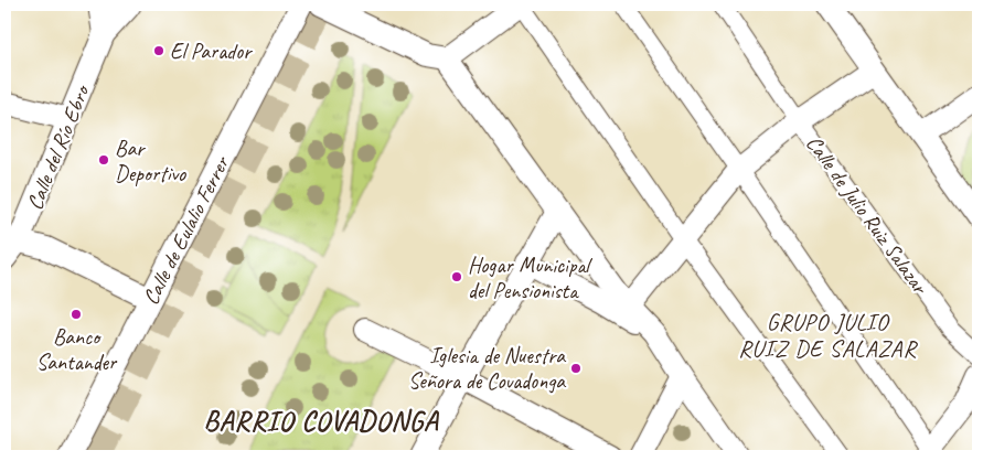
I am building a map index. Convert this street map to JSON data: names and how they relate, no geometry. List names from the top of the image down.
{
  "streets": {
    "street": ["Calle del Río Ebro", "Calle de Julio Ruiz Salazar", "Calle de Eulalio Ferrer"]
  },
  "districts": ["GRUPO JULIO RUIZ DE SALAZAR", "BARRIO COVADONGA"],
  "places": [
    "El Parador",
    "Bar Deportivo",
    "Hogar Municipal del Pensionista",
    "Banco Santander",
    "Iglesia de Nuestra Señora de Covadonga"
  ]
}
